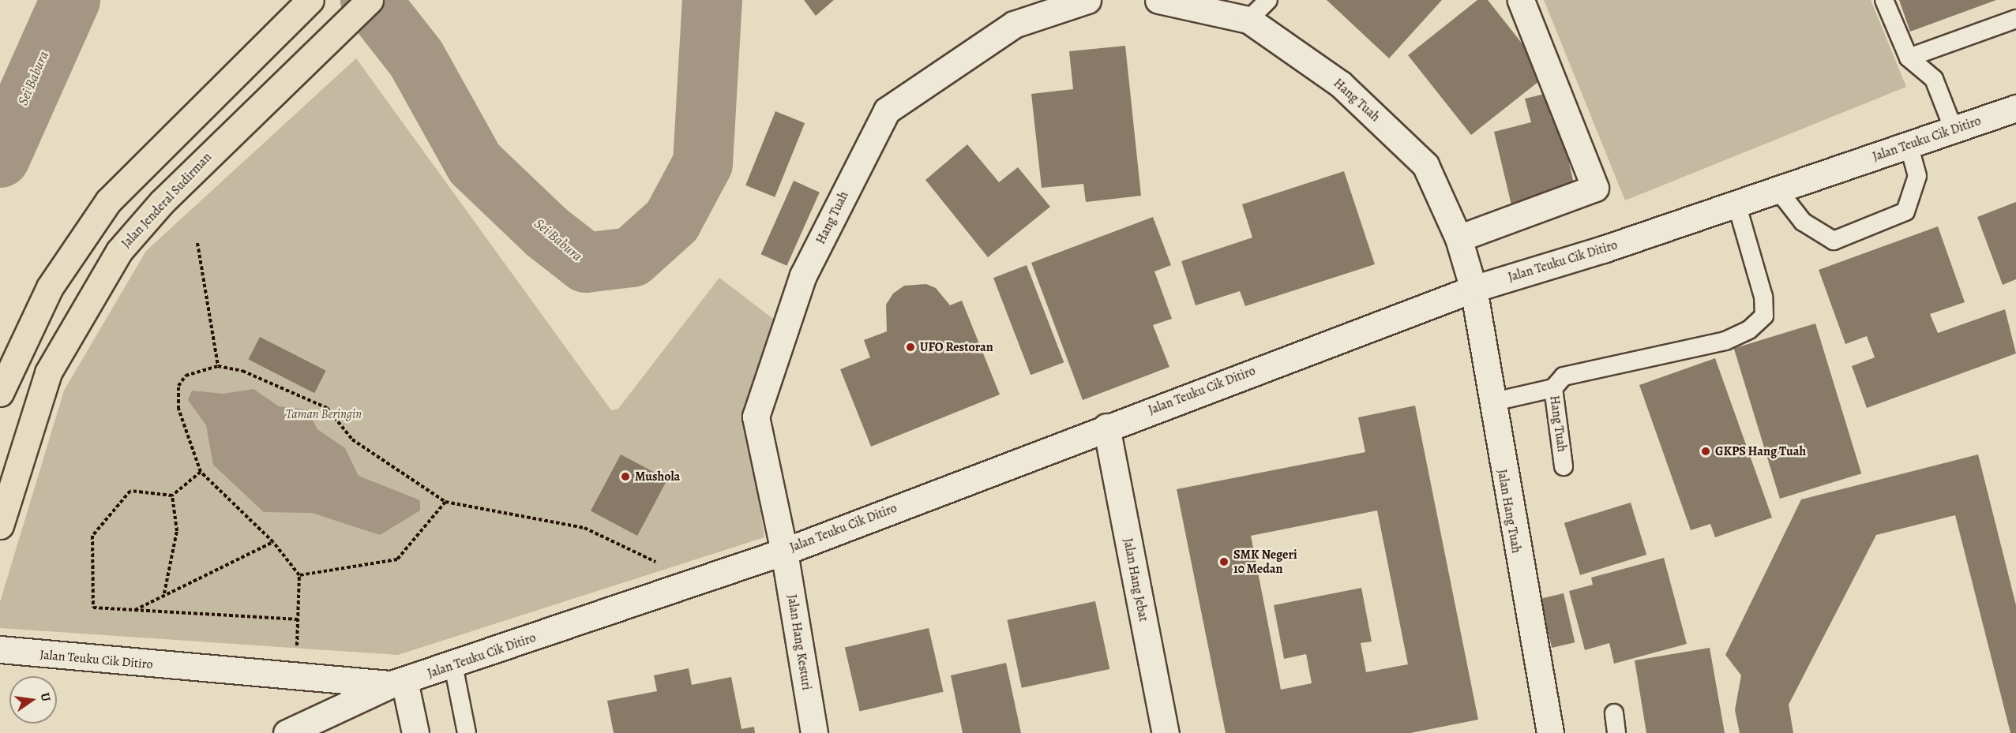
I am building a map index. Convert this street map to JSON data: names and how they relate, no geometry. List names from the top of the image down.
{
  "streets": {
    "main road": ["Jalan Jenderal Sudirman"],
    "street": [
      "Hang Tuah",
      "Jalan Teuku Cik Ditiro",
      "Jalan Hang Tuah",
      "Jalan Hang Jebat",
      "Jalan Hang Kesturi"
    ]
  },
  "crossings": [
    ["Hang Tuah", "Jalan Teuku Cik Ditiro"],
    ["Hang Tuah", "Jalan Hang Tuah"],
    ["Hang Tuah", "Jalan Hang Kesturi"],
    ["Jalan Teuku Cik Ditiro", "Jalan Hang Tuah"],
    ["Jalan Teuku Cik Ditiro", "Jalan Hang Jebat"],
    ["Jalan Teuku Cik Ditiro", "Jalan Hang Kesturi"]
  ],
  "water": ["Sei Babura"],
  "parks": ["Taman Beringin"],
  "places": [
    "UFO Restoran",
    "GKPS Hang Tuah",
    "Mushola",
    "SMK Negeri 10 Medan"
  ],
  "north": "right"
}
